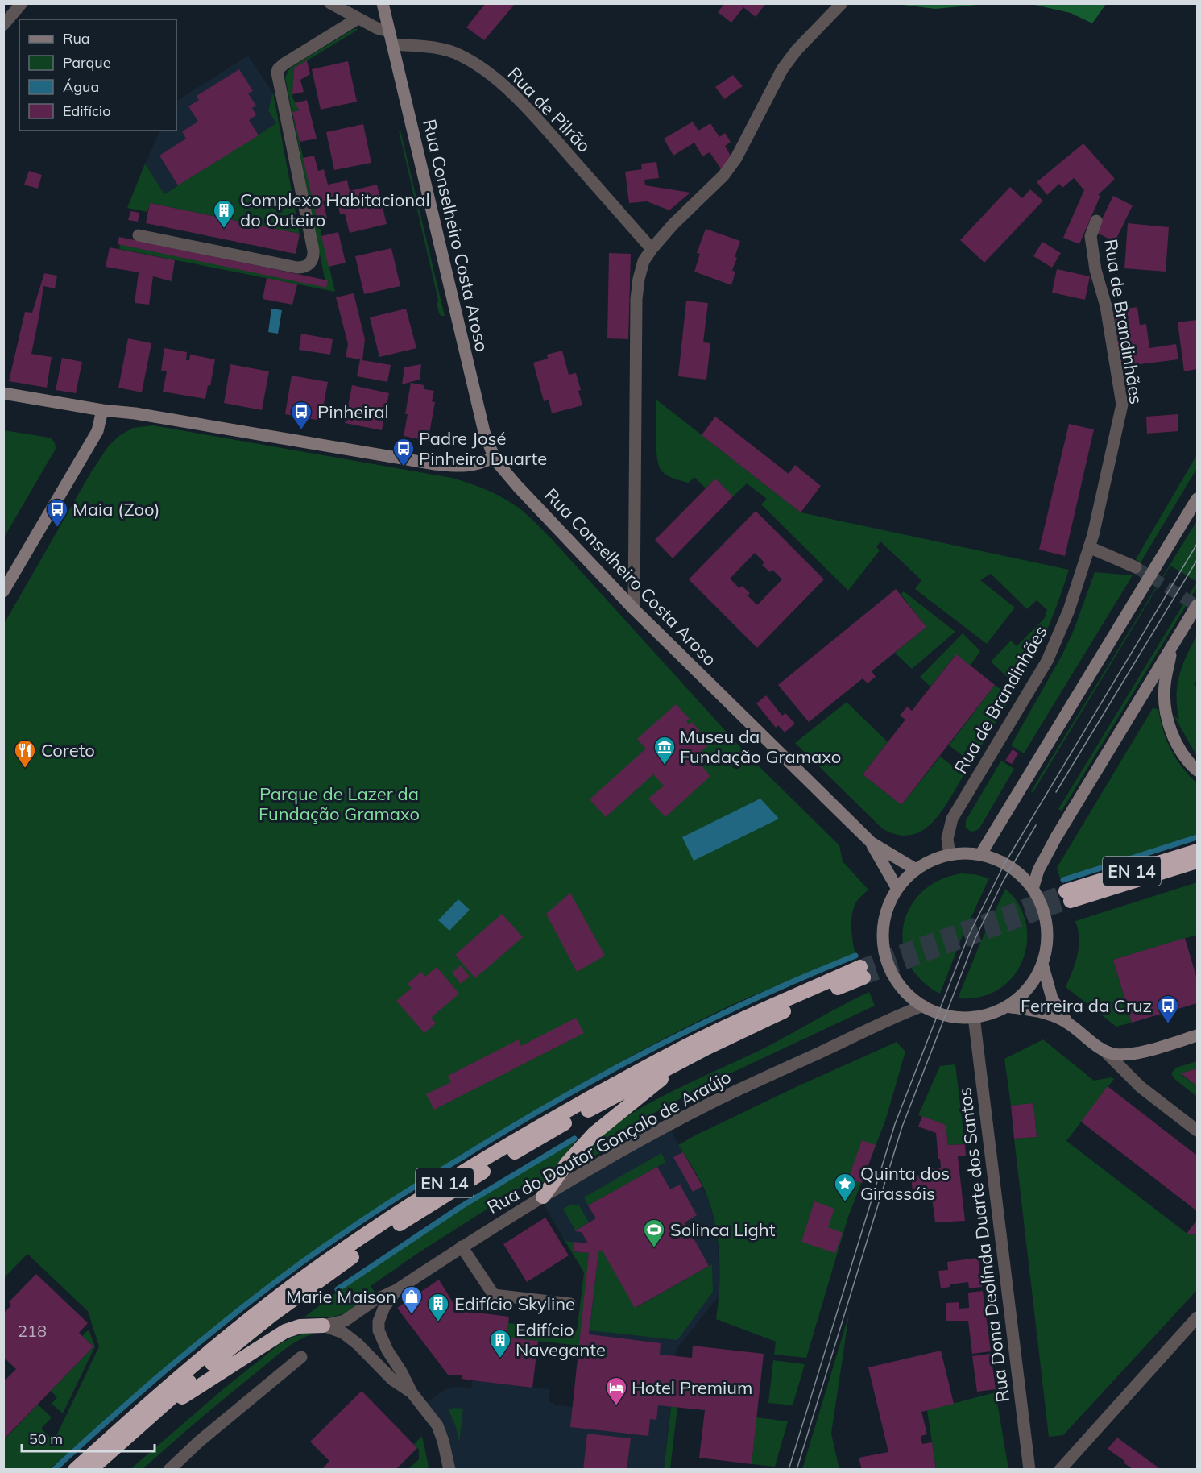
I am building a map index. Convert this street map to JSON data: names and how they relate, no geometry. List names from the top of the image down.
{
  "streets": {
    "highway": ["EN 14"],
    "main road": ["Rua Conselheiro Costa Aroso"],
    "street": [
      "Rua de Pilrão",
      "Rua de Brandinhães",
      "Rua do Doutor Gonçalo de Araújo",
      "Rua Dona Deolínda Duarte dos Santos"
    ]
  },
  "crossings": [
    ["Rua de Pilrão", "Rua Conselheiro Costa Aroso"],
    ["Rua Conselheiro Costa Aroso", "Rua de Brandinhães"],
    ["Rua Conselheiro Costa Aroso", "Rua do Doutor Gonçalo de Araújo"],
    ["Rua Conselheiro Costa Aroso", "Rua Dona Deolínda Duarte dos Santos"],
    ["Rua de Brandinhães", "Rua do Doutor Gonçalo de Araújo"],
    ["Rua de Brandinhães", "Rua Dona Deolínda Duarte dos Santos"],
    ["Rua do Doutor Gonçalo de Araújo", "Rua Dona Deolínda Duarte dos Santos"]
  ],
  "parks": ["Parque de Lazer da Fundação Gramaxo"],
  "places": {
    "building": ["Complexo Habitacional do Outeiro", "Edifício Skyline", "Edifício Navegante"],
    "bus stop": [
      "Pinheiral",
      "Padre José Pinheiro Duarte",
      "Maia (Zoo)",
      "Ferreira da Cruz"
    ],
    "museum": ["Museu da Fundação Gramaxo"],
    "restaurant": ["Coreto"],
    "place": ["Quinta dos Girassóis"],
    "sports": ["Solinca Light"],
    "shop": ["Marie Maison"],
    "hotel": ["Hotel Premium"]
  },
  "house_numbers": ["218"],
  "legend": [
    "Rua",
    "Parque",
    "Água",
    "Edifício"
  ],
  "scale_bar": "50 m"
}
